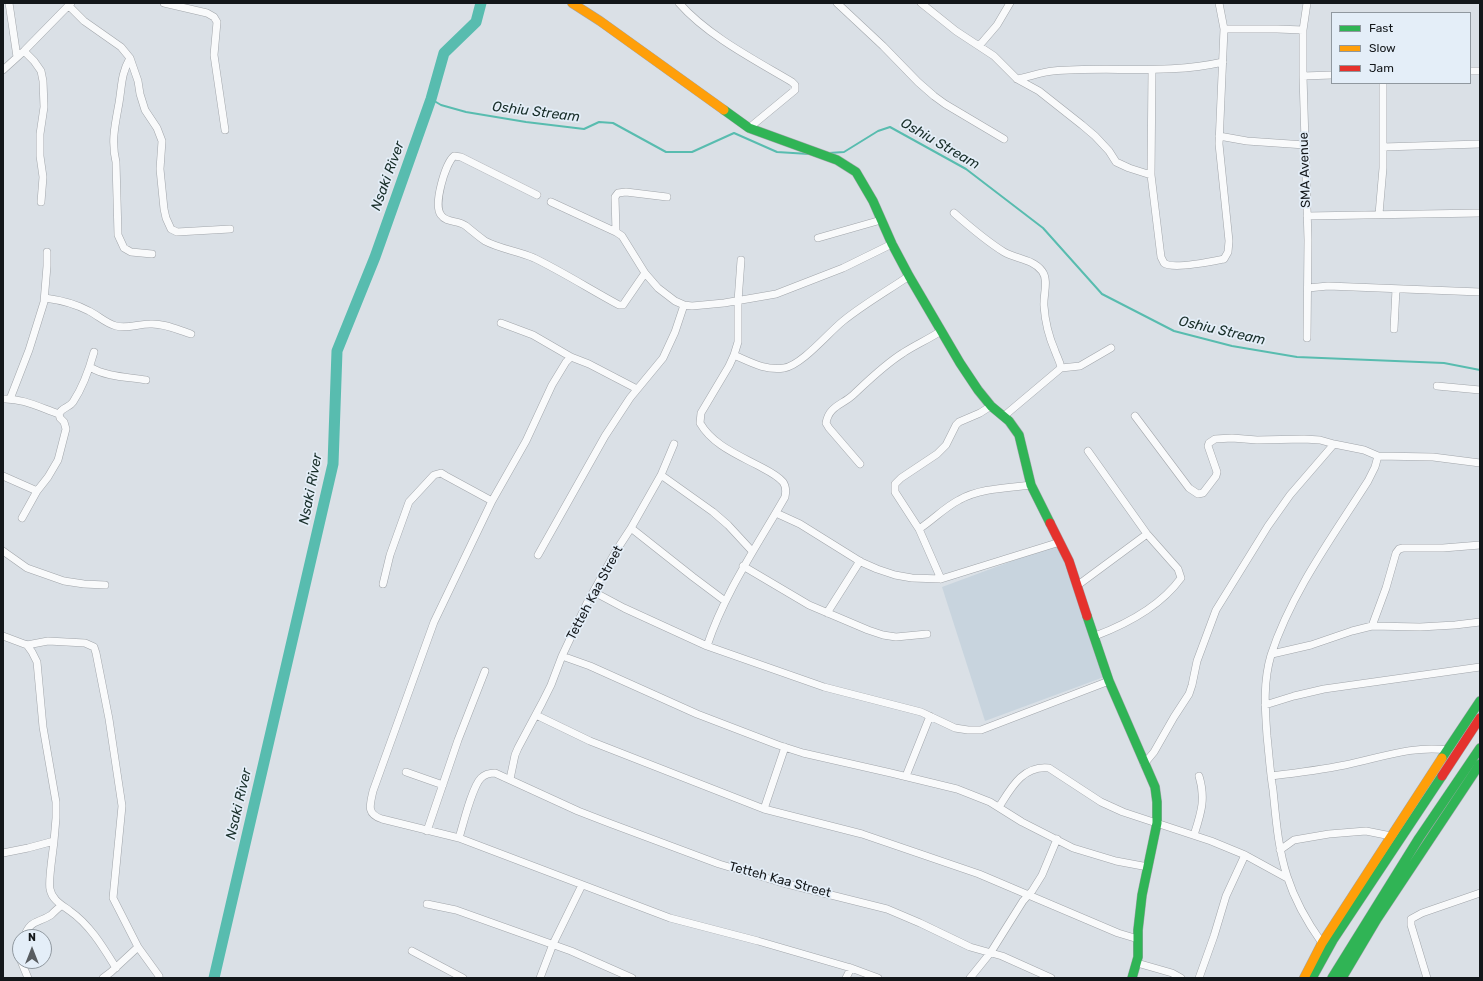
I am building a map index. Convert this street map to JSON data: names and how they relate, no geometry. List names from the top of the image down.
{
  "streets": {
    "street": ["SMA Avenue", "Tetteh Kaa Street"]
  },
  "water": ["Oshiu Stream", "Nsaki River"],
  "legend": ["Fast", "Slow", "Jam"],
  "north": "top"
}
